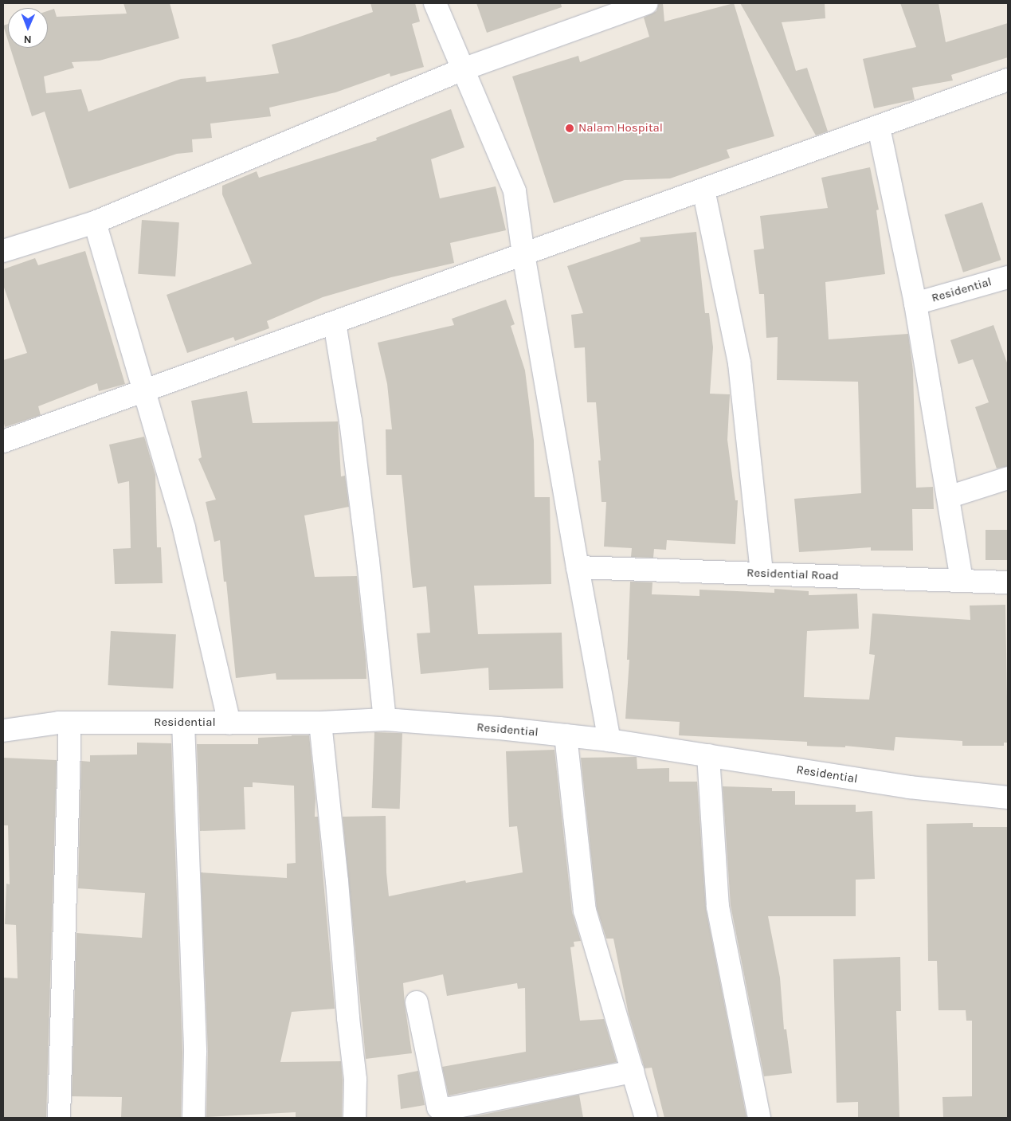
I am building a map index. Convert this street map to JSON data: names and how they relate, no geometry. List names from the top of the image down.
{
  "streets": {
    "street": ["Residential", "Residential Road"]
  },
  "places": ["Nalam Hospital"],
  "north": "bottom"
}
